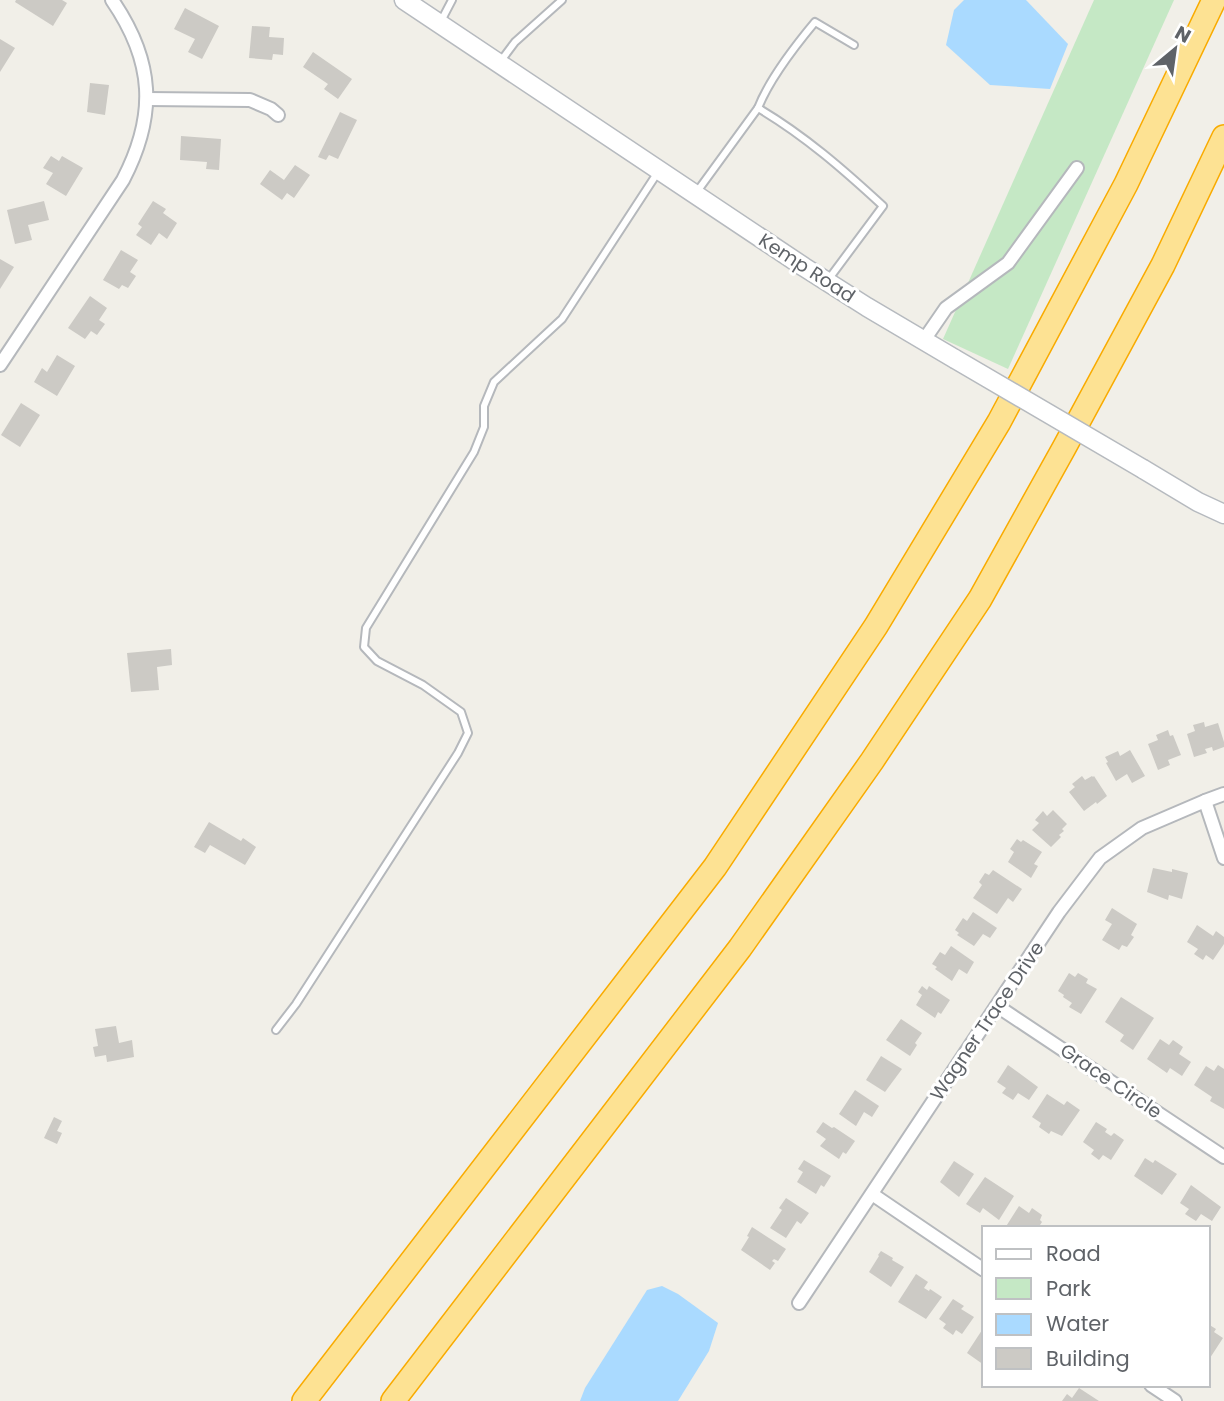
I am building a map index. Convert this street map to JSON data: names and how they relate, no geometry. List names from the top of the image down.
{
  "streets": {
    "main road": ["Kemp Road"],
    "street": ["Wagner Trace Drive", "Grace Circle"]
  },
  "crossings": [
    ["Wagner Trace Drive", "Grace Circle"]
  ],
  "legend": [
    "Road",
    "Park",
    "Water",
    "Building"
  ],
  "north": "top right"
}
